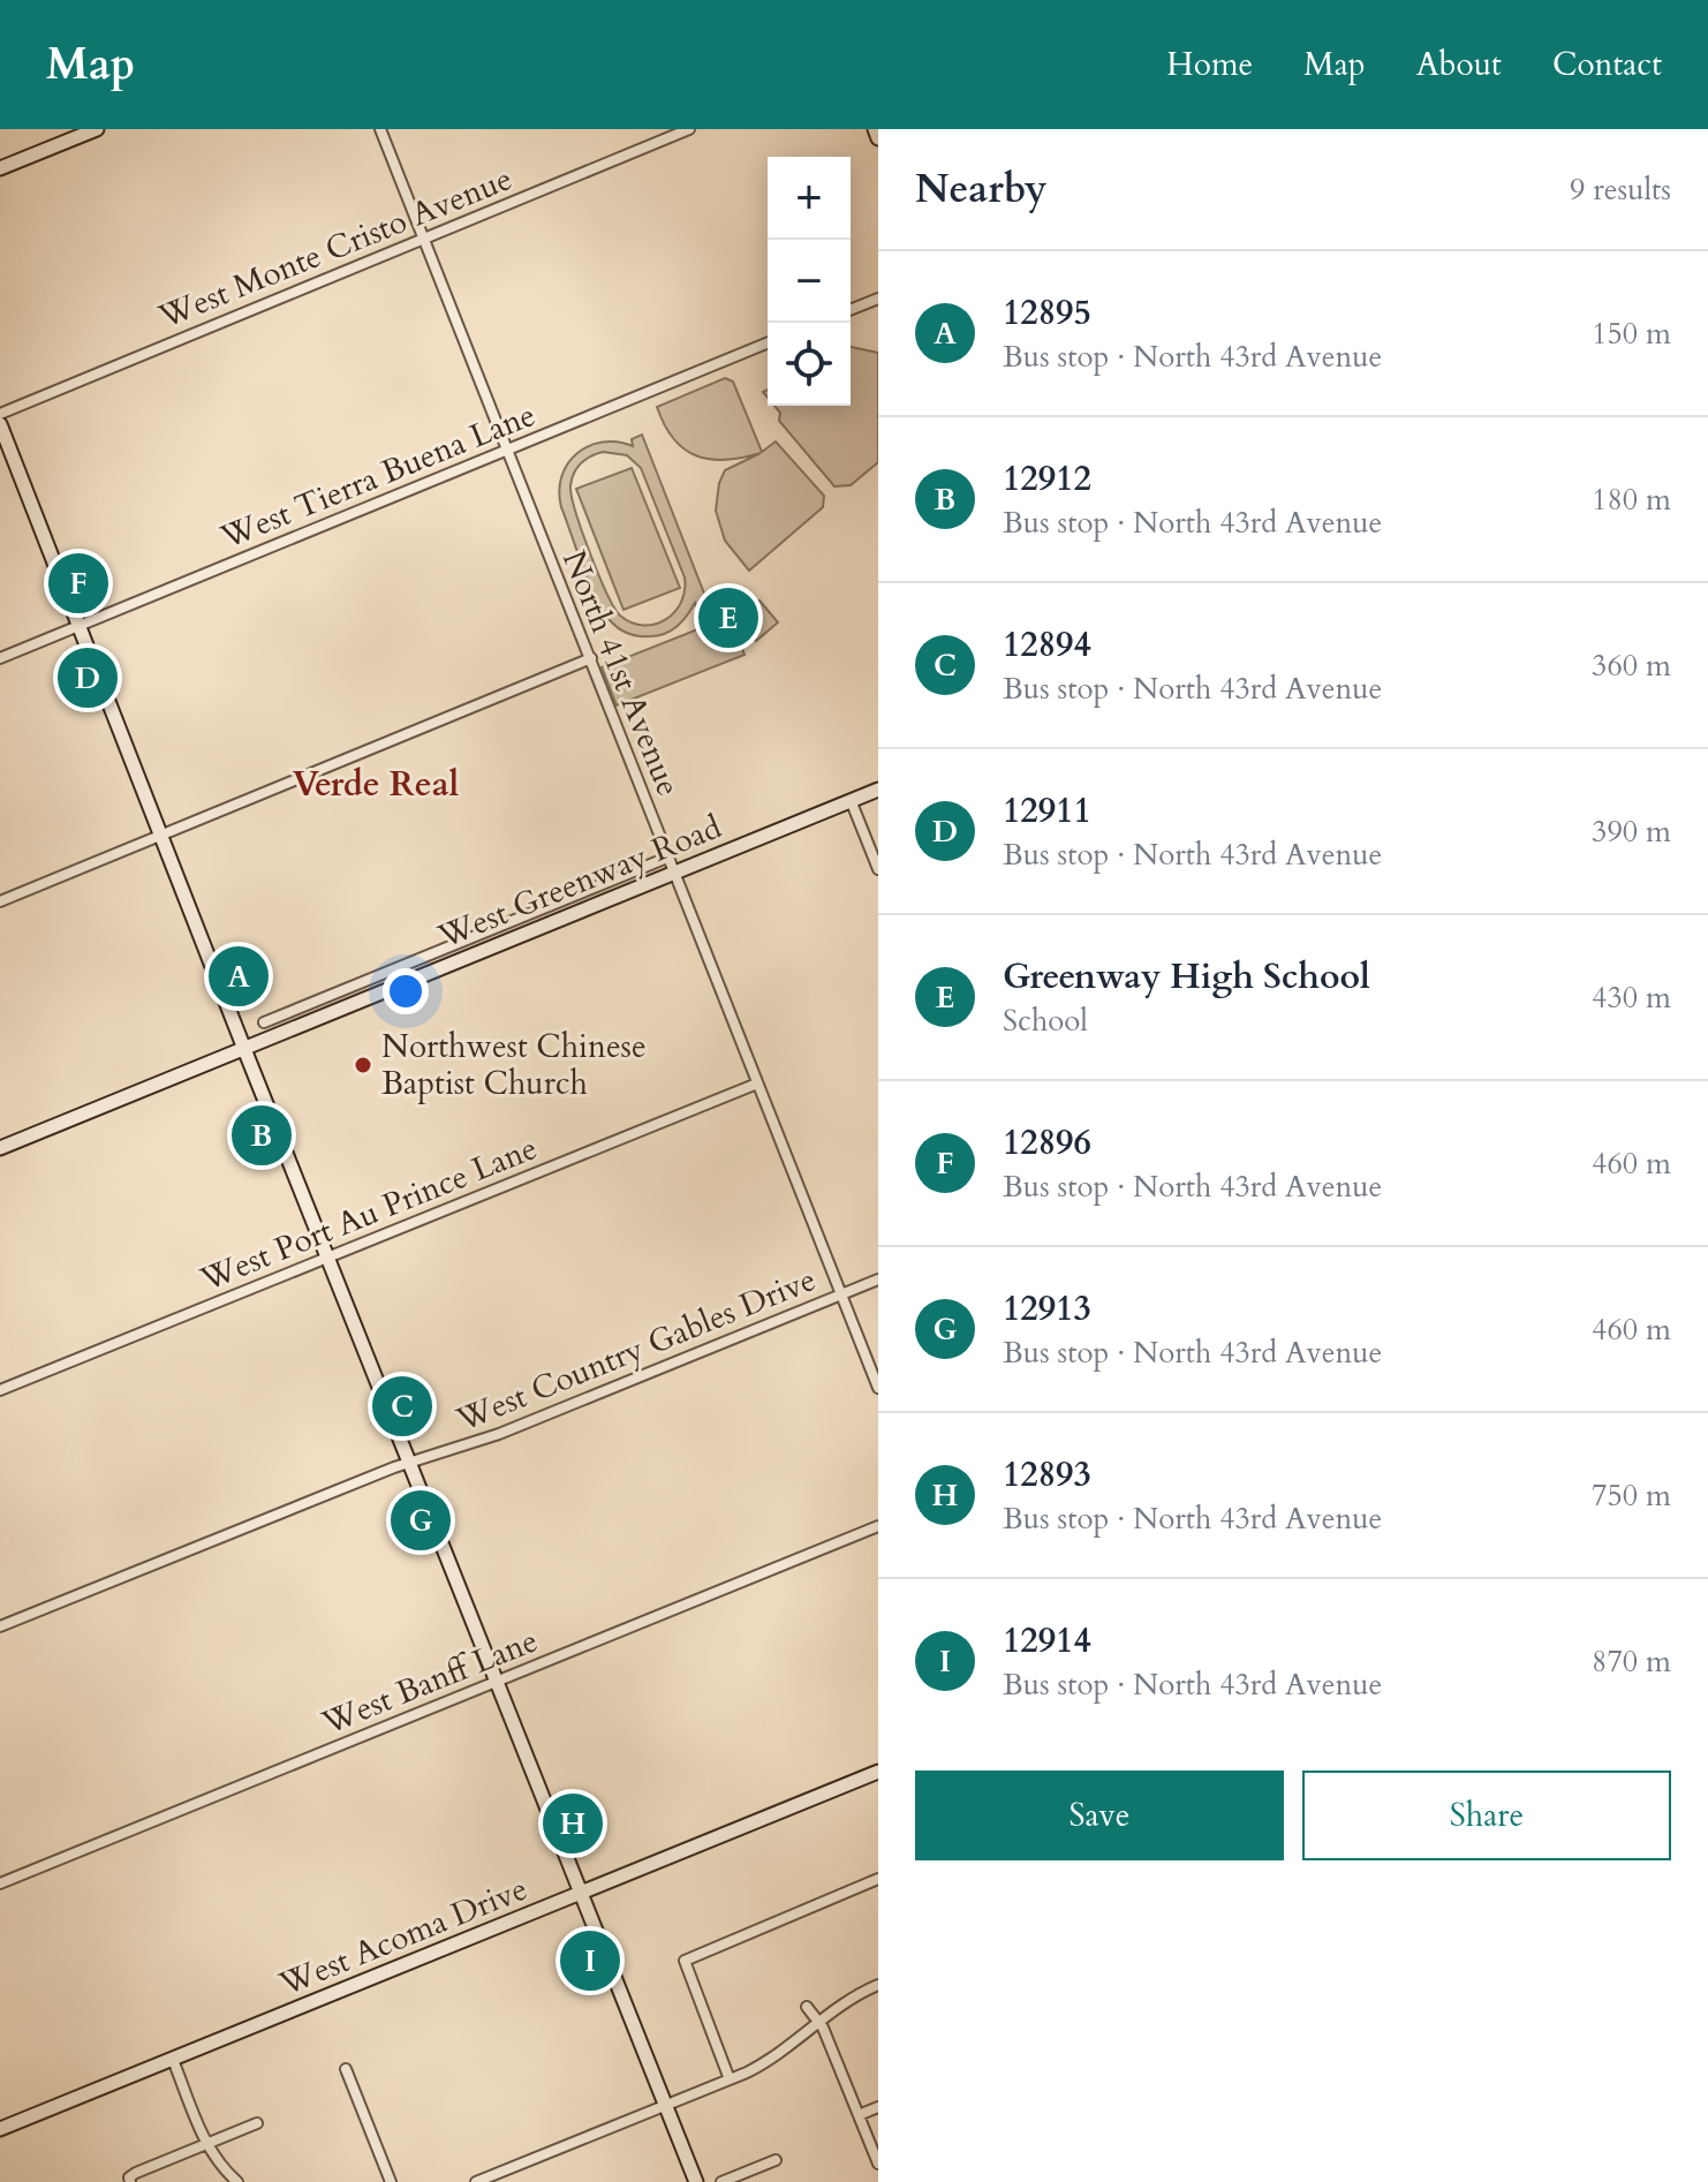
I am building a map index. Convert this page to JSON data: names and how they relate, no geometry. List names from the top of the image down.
{
  "streets": {
    "main road": ["West Greenway Road", "West Acoma Drive"],
    "street": [
      "West Monte Cristo Avenue",
      "West Tierra Buena Lane",
      "North 41st Avenue",
      "West Port Au Prince Lane",
      "West Country Gables Drive",
      "West Banff Lane"
    ]
  },
  "crossings": [
    ["West Monte Cristo Avenue", "North 41st Avenue"],
    ["West Tierra Buena Lane", "North 41st Avenue"],
    ["North 41st Avenue", "West Greenway Road"],
    ["North 41st Avenue", "West Port Au Prince Lane"],
    ["North 41st Avenue", "West Country Gables Drive"]
  ],
  "districts": ["Verde Real"],
  "places": ["Northwest Chinese Baptist Church"],
  "page": {
    "header": "Map",
    "nav": [
      "Home",
      "Map",
      "About",
      "Contact"
    ],
    "heading": ["Nearby", "9 results"],
    "map_buttons": ["+", "−"],
    "list": [
      {
        "mark": "A",
        "name": "12895",
        "note": "Bus stop · North 43rd Avenue",
        "value": "150 m"
      },
      {
        "mark": "B",
        "name": "12912",
        "note": "Bus stop · North 43rd Avenue",
        "value": "180 m"
      },
      {
        "mark": "C",
        "name": "12894",
        "note": "Bus stop · North 43rd Avenue",
        "value": "360 m"
      },
      {
        "mark": "D",
        "name": "12911",
        "note": "Bus stop · North 43rd Avenue",
        "value": "390 m"
      },
      {
        "mark": "E",
        "name": "Greenway High School",
        "note": "School",
        "value": "430 m"
      },
      {
        "mark": "F",
        "name": "12896",
        "note": "Bus stop · North 43rd Avenue",
        "value": "460 m"
      },
      {
        "mark": "G",
        "name": "12913",
        "note": "Bus stop · North 43rd Avenue",
        "value": "460 m"
      },
      {
        "mark": "H",
        "name": "12893",
        "note": "Bus stop · North 43rd Avenue",
        "value": "750 m"
      },
      {
        "mark": "I",
        "name": "12914",
        "note": "Bus stop · North 43rd Avenue",
        "value": "870 m"
      }
    ],
    "pins": [
      "F",
      "E",
      "D",
      "A",
      "B",
      "C",
      "G",
      "H",
      "I"
    ],
    "buttons": ["Save", "Share"]
  }
}
